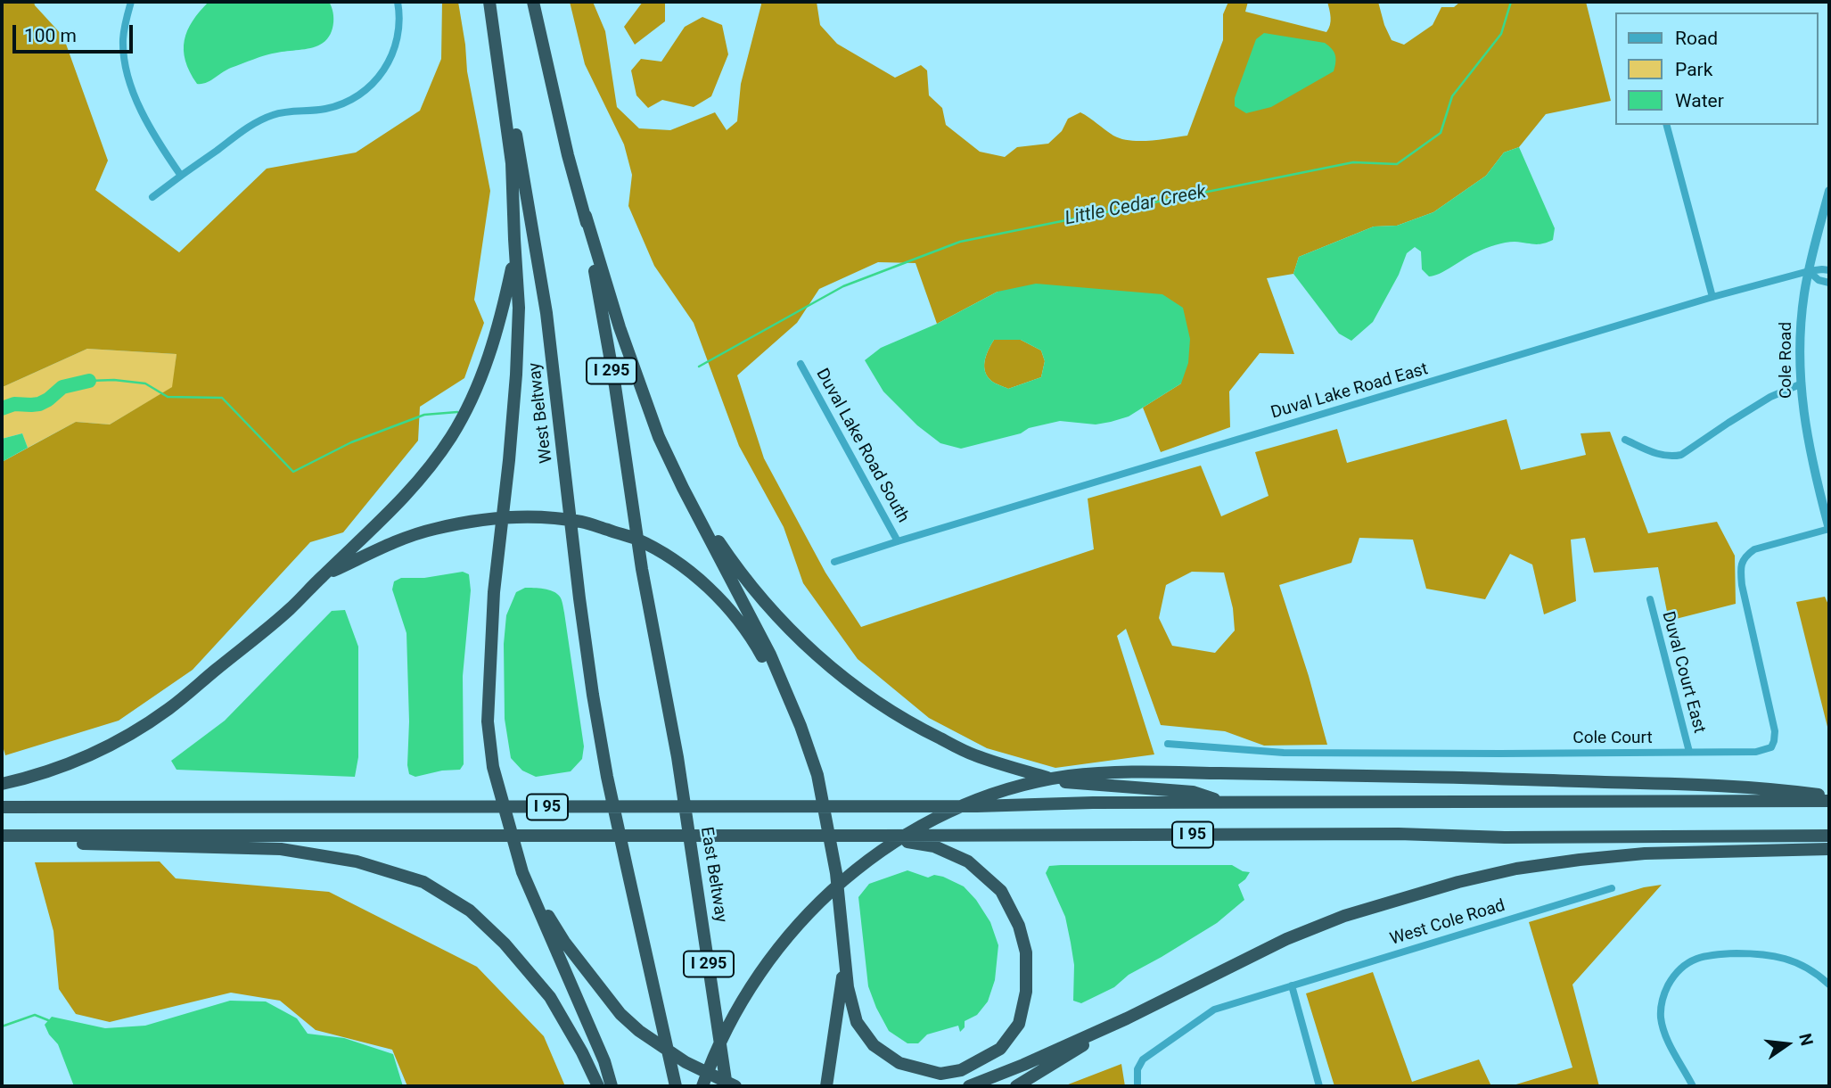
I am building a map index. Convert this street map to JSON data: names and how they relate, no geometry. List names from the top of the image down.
{
  "streets": {
    "highway": [
      "I 295",
      "West Beltway",
      "I 95",
      "East Beltway"
    ],
    "street": [
      "Cole Road",
      "Duval Lake Road East",
      "Duval Lake Road South",
      "Duval Court East",
      "Cole Court",
      "West Cole Road"
    ]
  },
  "crossings": [
    ["Cole Road", "Duval Lake Road East"],
    ["Cole Road", "Cole Court"],
    ["I 295", "East Beltway"],
    ["Duval Lake Road East", "Duval Lake Road South"],
    ["Duval Court East", "Cole Court"]
  ],
  "water": ["Little Cedar Creek"],
  "legend": ["Road", "Park", "Water"],
  "scale_bar": "100 m",
  "north": "right"
}
